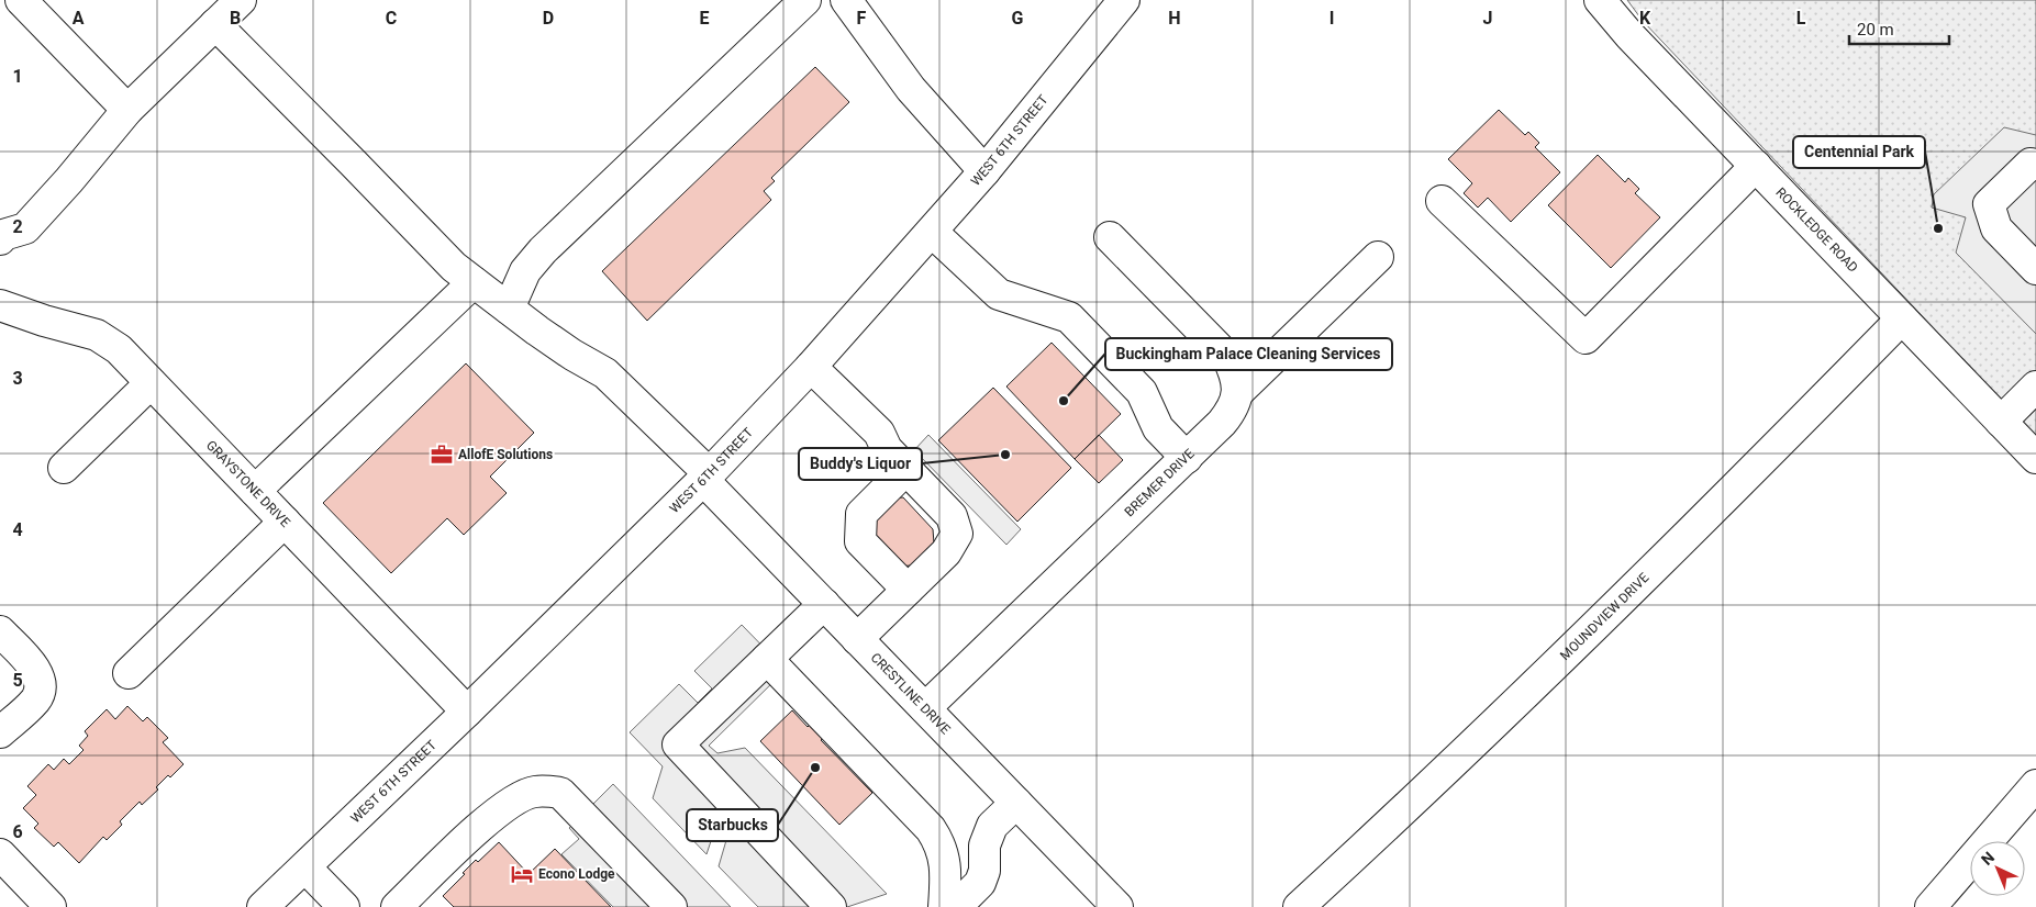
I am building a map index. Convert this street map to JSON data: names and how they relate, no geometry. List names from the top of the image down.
{
  "streets": {
    "street": [
      "WEST 6TH STREET",
      "ROCKLEDGE ROAD",
      "BREMER DRIVE",
      "GRAYSTONE DRIVE",
      "MOUNDVIEW DRIVE",
      "CRESTLINE DRIVE"
    ]
  },
  "crossings": [
    ["WEST 6TH STREET", "GRAYSTONE DRIVE"],
    ["WEST 6TH STREET", "CRESTLINE DRIVE"],
    ["ROCKLEDGE ROAD", "MOUNDVIEW DRIVE"],
    ["BREMER DRIVE", "CRESTLINE DRIVE"]
  ],
  "places": {
    "other": [
      "Centennial Park",
      "Buckingham Palace Cleaning Services",
      "Buddy's Liquor",
      "Starbucks"
    ],
    "office": ["AllofE Solutions"],
    "hotel": ["Econo Lodge"]
  },
  "scale_bar": "20 m",
  "north": "top left",
  "grid": {
    "columns": [
      "A",
      "B",
      "C",
      "D",
      "E",
      "F",
      "G",
      "H",
      "I",
      "J",
      "K",
      "L"
    ],
    "rows": [
      "1",
      "2",
      "3",
      "4",
      "5",
      "6"
    ]
  }
}
